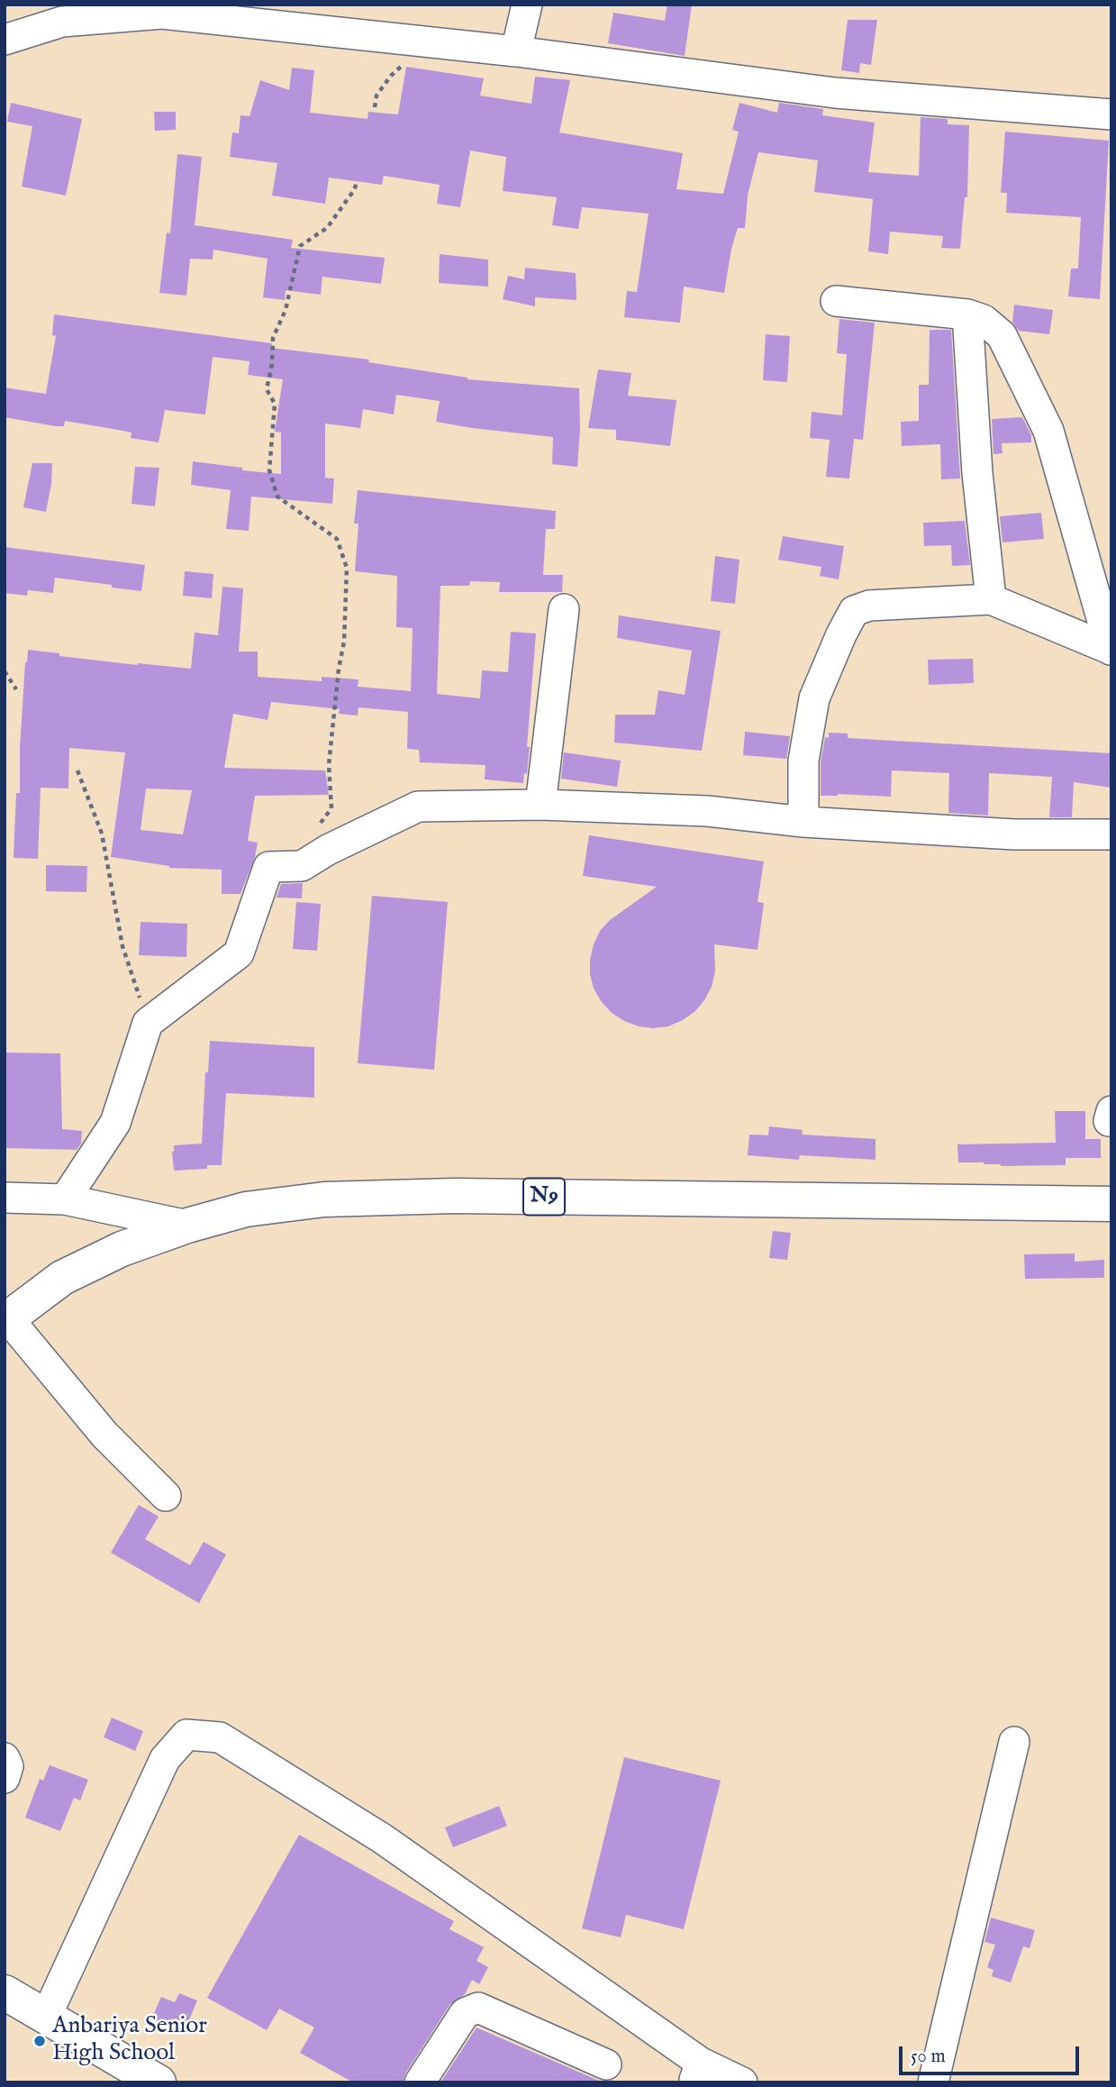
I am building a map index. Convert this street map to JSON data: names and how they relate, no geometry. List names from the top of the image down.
{
  "streets": {
    "main road": ["N9"]
  },
  "places": ["Anbariya Senior High School"],
  "scale_bar": "50 m"
}
